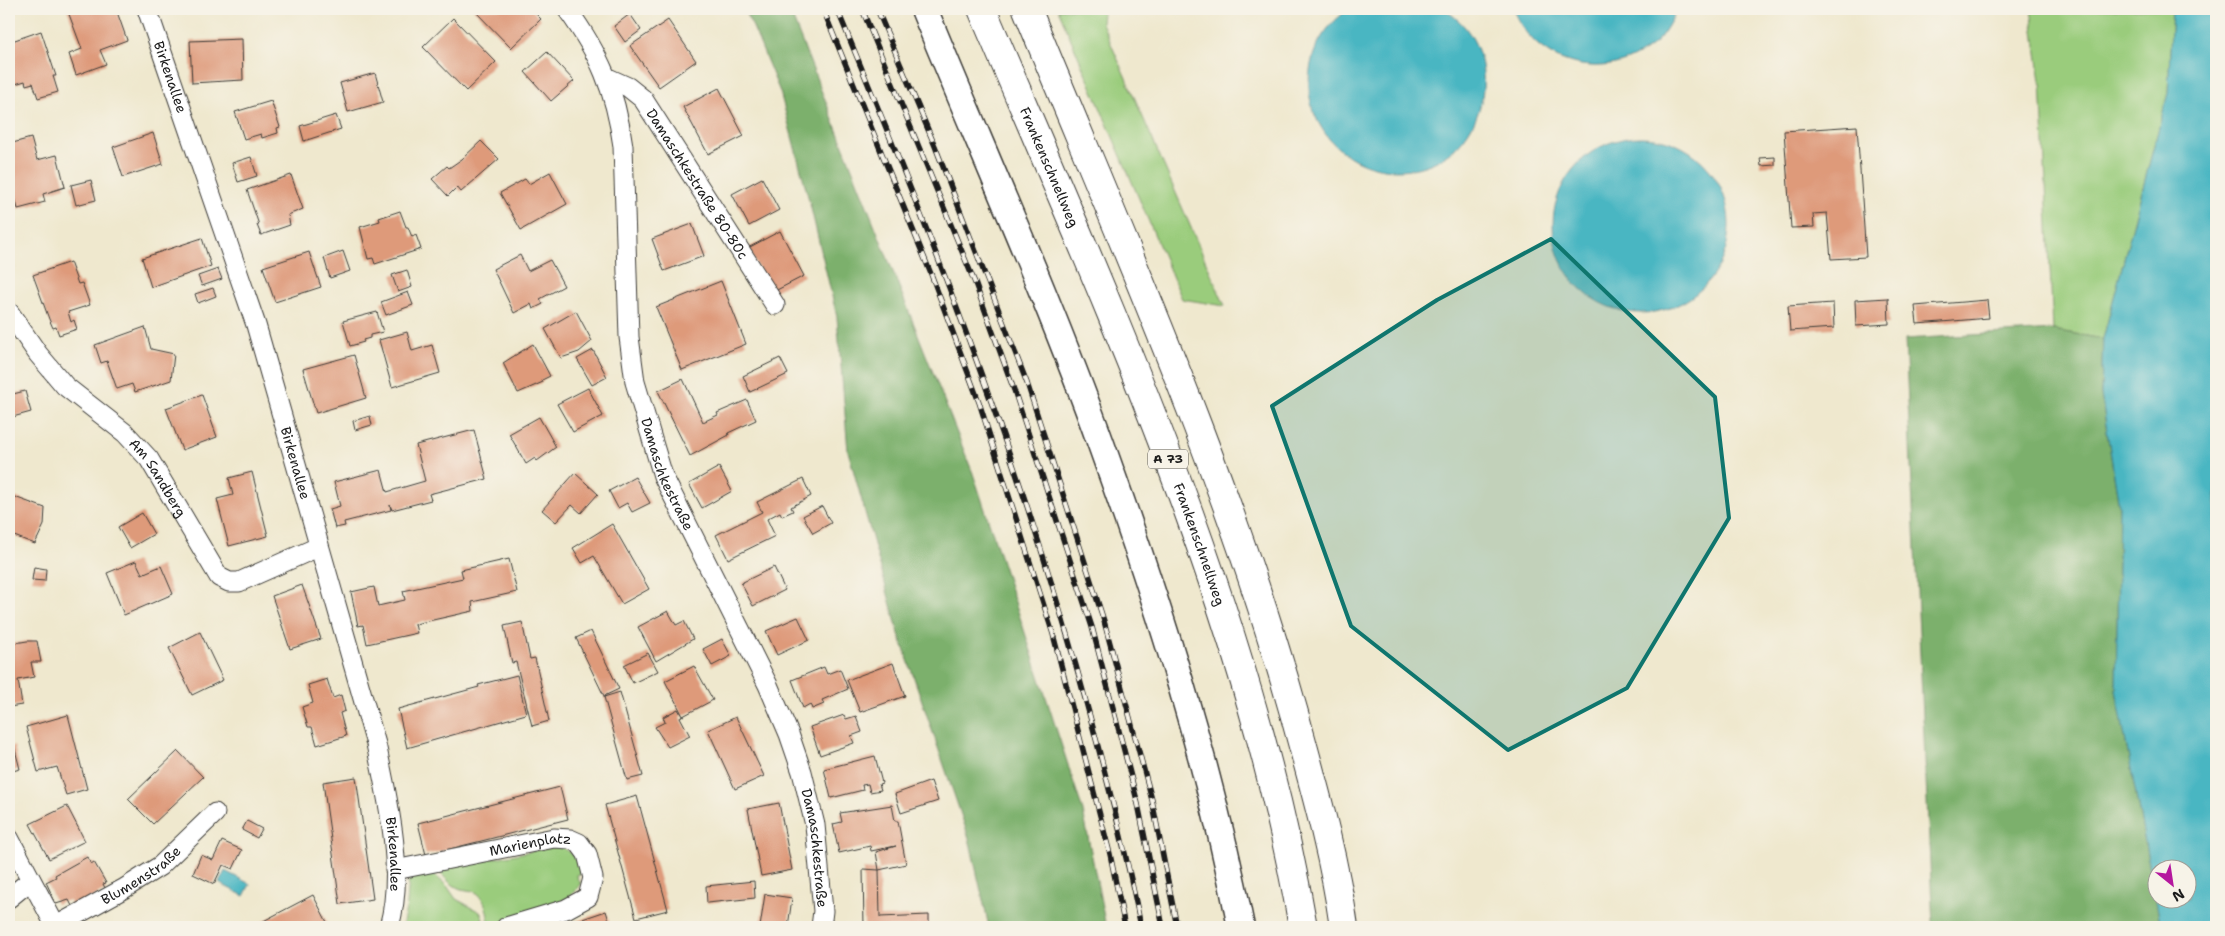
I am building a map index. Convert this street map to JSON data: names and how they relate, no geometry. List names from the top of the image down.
{
  "streets": {
    "highway": ["Frankenschnellweg", "A 73"],
    "street": [
      "Birkenallee",
      "Damaschkestraße 80-80c",
      "Damaschkestraße",
      "Am Sandberg",
      "Marienplatz",
      "Blumenstraße"
    ]
  },
  "crossings": [
    ["Birkenallee", "Am Sandberg"],
    ["Birkenallee", "Marienplatz"],
    ["Damaschkestraße 80-80c", "Damaschkestraße"]
  ],
  "north": "bottom right"
}
